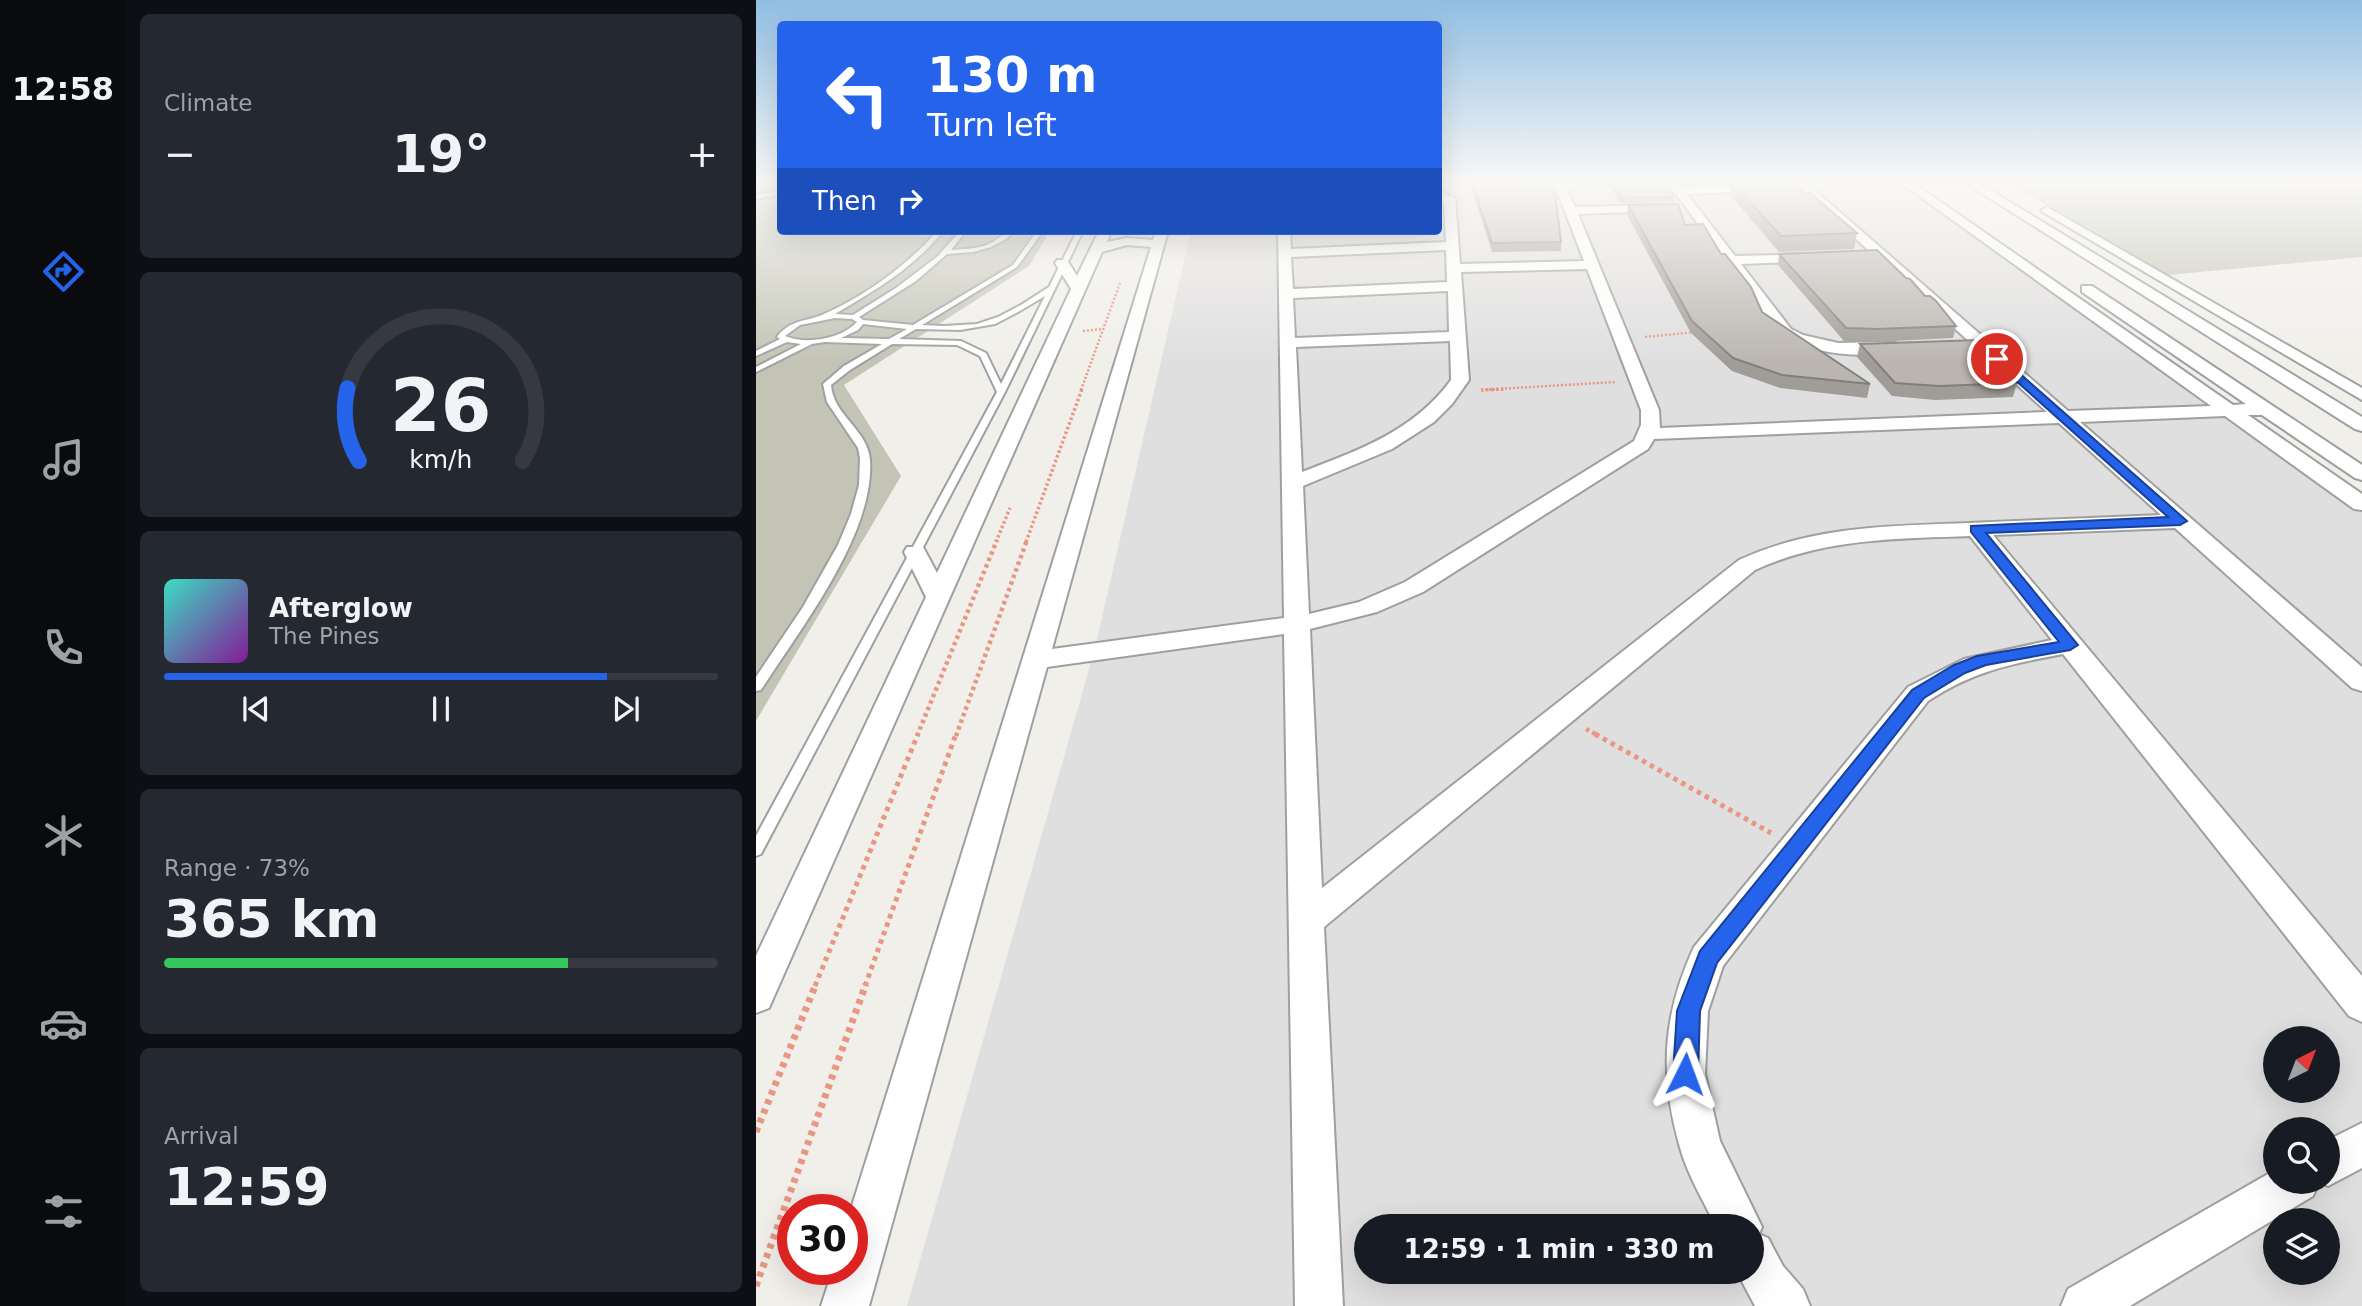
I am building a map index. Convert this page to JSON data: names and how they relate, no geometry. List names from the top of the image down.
{
  "north": "top right",
  "page": {
    "tabs": "12:58",
    "tile": [
      "Climate",
      ["Range · 73%", "365 km"],
      ["Arrival", "12:59"]
    ],
    "turn": ["130 m", "Turn left"],
    "heat": ["−", "19°", "+"],
    "then": "Then",
    "song": ["Afterglow", "The Pines"],
    "limit": "30",
    "trip": "12:59 · 1 min · 330 m",
    "gauge": ["26", "km/h"]
  }
}
